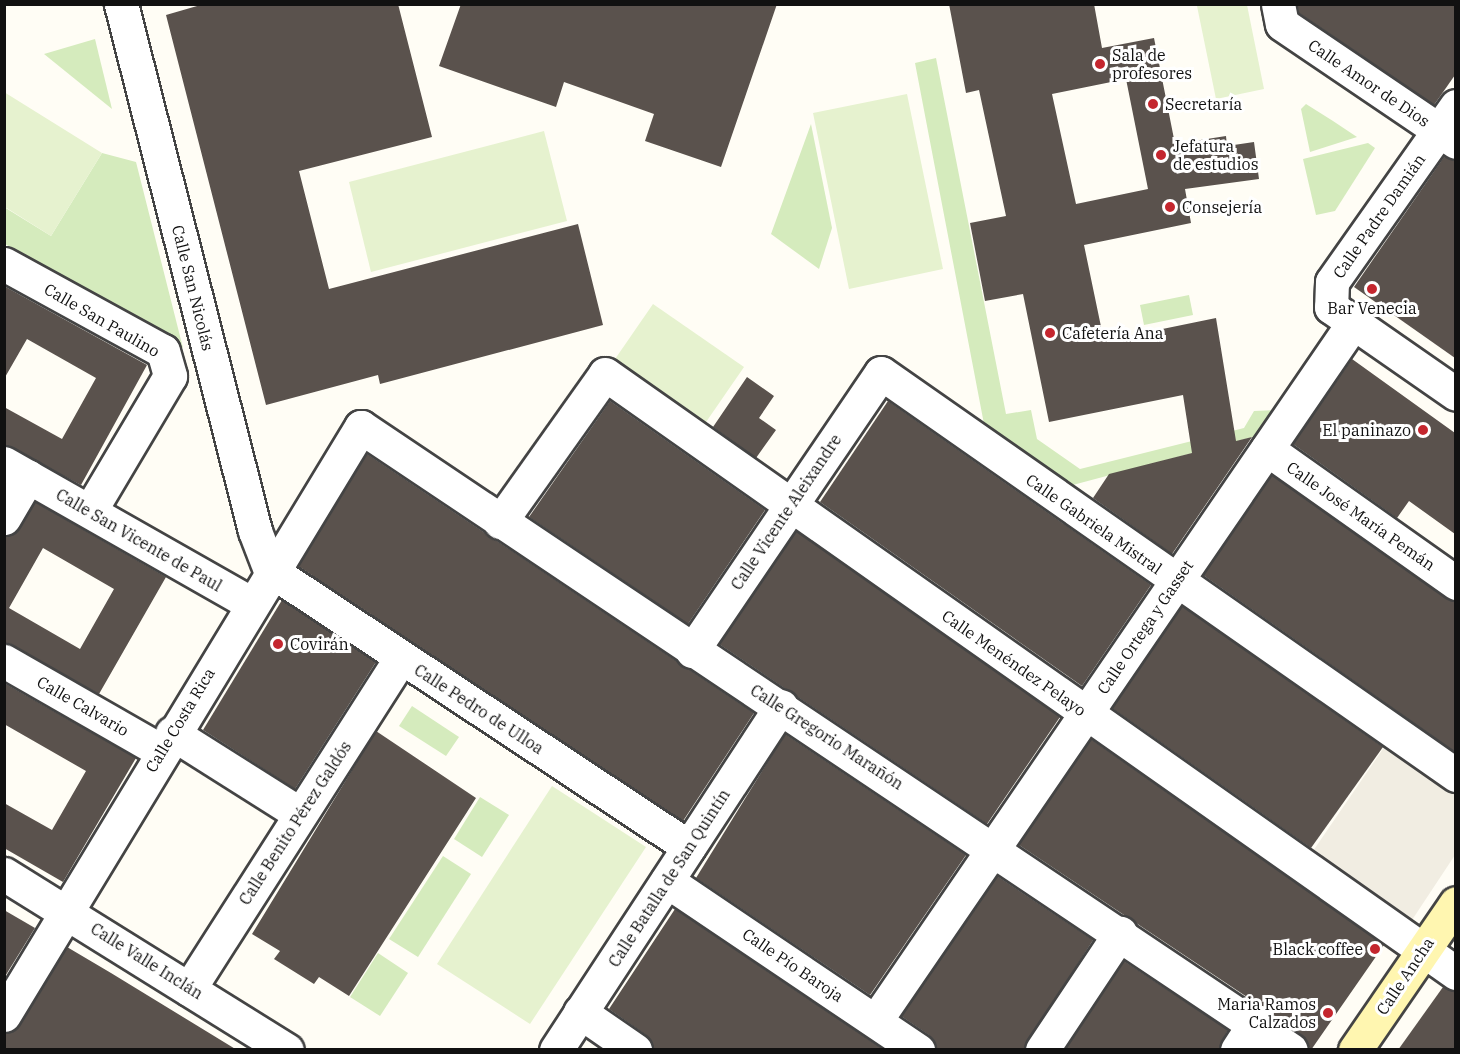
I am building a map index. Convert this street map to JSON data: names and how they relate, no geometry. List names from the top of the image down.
{
  "streets": {
    "main road": ["Calle Ancha"],
    "street": [
      "Calle Amor de Dios",
      "Calle Padre Damián",
      "Calle San Nicolás",
      "Calle San Paulino",
      "Calle Vicente Aleixandre",
      "Calle José María Pemán",
      "Calle Gabriela Mistral",
      "Calle San Vicente de Paul",
      "Calle Ortega y Gasset",
      "Calle Menéndez Pelayo",
      "Calle Calvario",
      "Calle Pedro de Ulloa",
      "Calle Costa Rica",
      "Calle Gregorio Marañón",
      "Calle Benito Pérez Galdós",
      "Calle Batalla de San Quintín",
      "Calle Valle Inclán",
      "Calle Pío Baroja"
    ]
  },
  "crossings": [
    ["Calle Amor de Dios", "Calle Padre Damián"],
    ["Calle Padre Damián", "Calle Ortega y Gasset"],
    ["Calle San Nicolás", "Calle Pedro de Ulloa"],
    ["Calle San Nicolás", "Calle Costa Rica"],
    ["Calle San Paulino", "Calle San Vicente de Paul"],
    ["Calle Vicente Aleixandre", "Calle Gabriela Mistral"],
    ["Calle Vicente Aleixandre", "Calle Menéndez Pelayo"],
    ["Calle Vicente Aleixandre", "Calle Gregorio Marañón"],
    ["Calle José María Pemán", "Calle Ortega y Gasset"],
    ["Calle Gabriela Mistral", "Calle Ortega y Gasset"],
    ["Calle San Vicente de Paul", "Calle Costa Rica"],
    ["Calle Ortega y Gasset", "Calle Menéndez Pelayo"],
    ["Calle Ortega y Gasset", "Calle Gregorio Marañón"],
    ["Calle Ortega y Gasset", "Calle Pío Baroja"],
    ["Calle Menéndez Pelayo", "Calle Gregorio Marañón"],
    ["Calle Menéndez Pelayo", "Calle Ancha"],
    ["Calle Calvario", "Calle Costa Rica"],
    ["Calle Calvario", "Calle Benito Pérez Galdós"],
    ["Calle Pedro de Ulloa", "Calle Costa Rica"],
    ["Calle Pedro de Ulloa", "Calle Benito Pérez Galdós"],
    ["Calle Pedro de Ulloa", "Calle Batalla de San Quintín"],
    ["Calle Costa Rica", "Calle Gregorio Marañón"],
    ["Calle Costa Rica", "Calle Valle Inclán"],
    ["Calle Gregorio Marañón", "Calle Batalla de San Quintín"],
    ["Calle Benito Pérez Galdós", "Calle Valle Inclán"],
    ["Calle Batalla de San Quintín", "Calle Pío Baroja"]
  ],
  "places": [
    "Sala de profesores",
    "Secretaría",
    "Jefatura de estudios",
    "Consejería",
    "Bar Venecia",
    "Cafetería Ana",
    "El paninazo",
    "Covirán",
    "Black coffee",
    "Maria Ramos Calzados"
  ]
}
